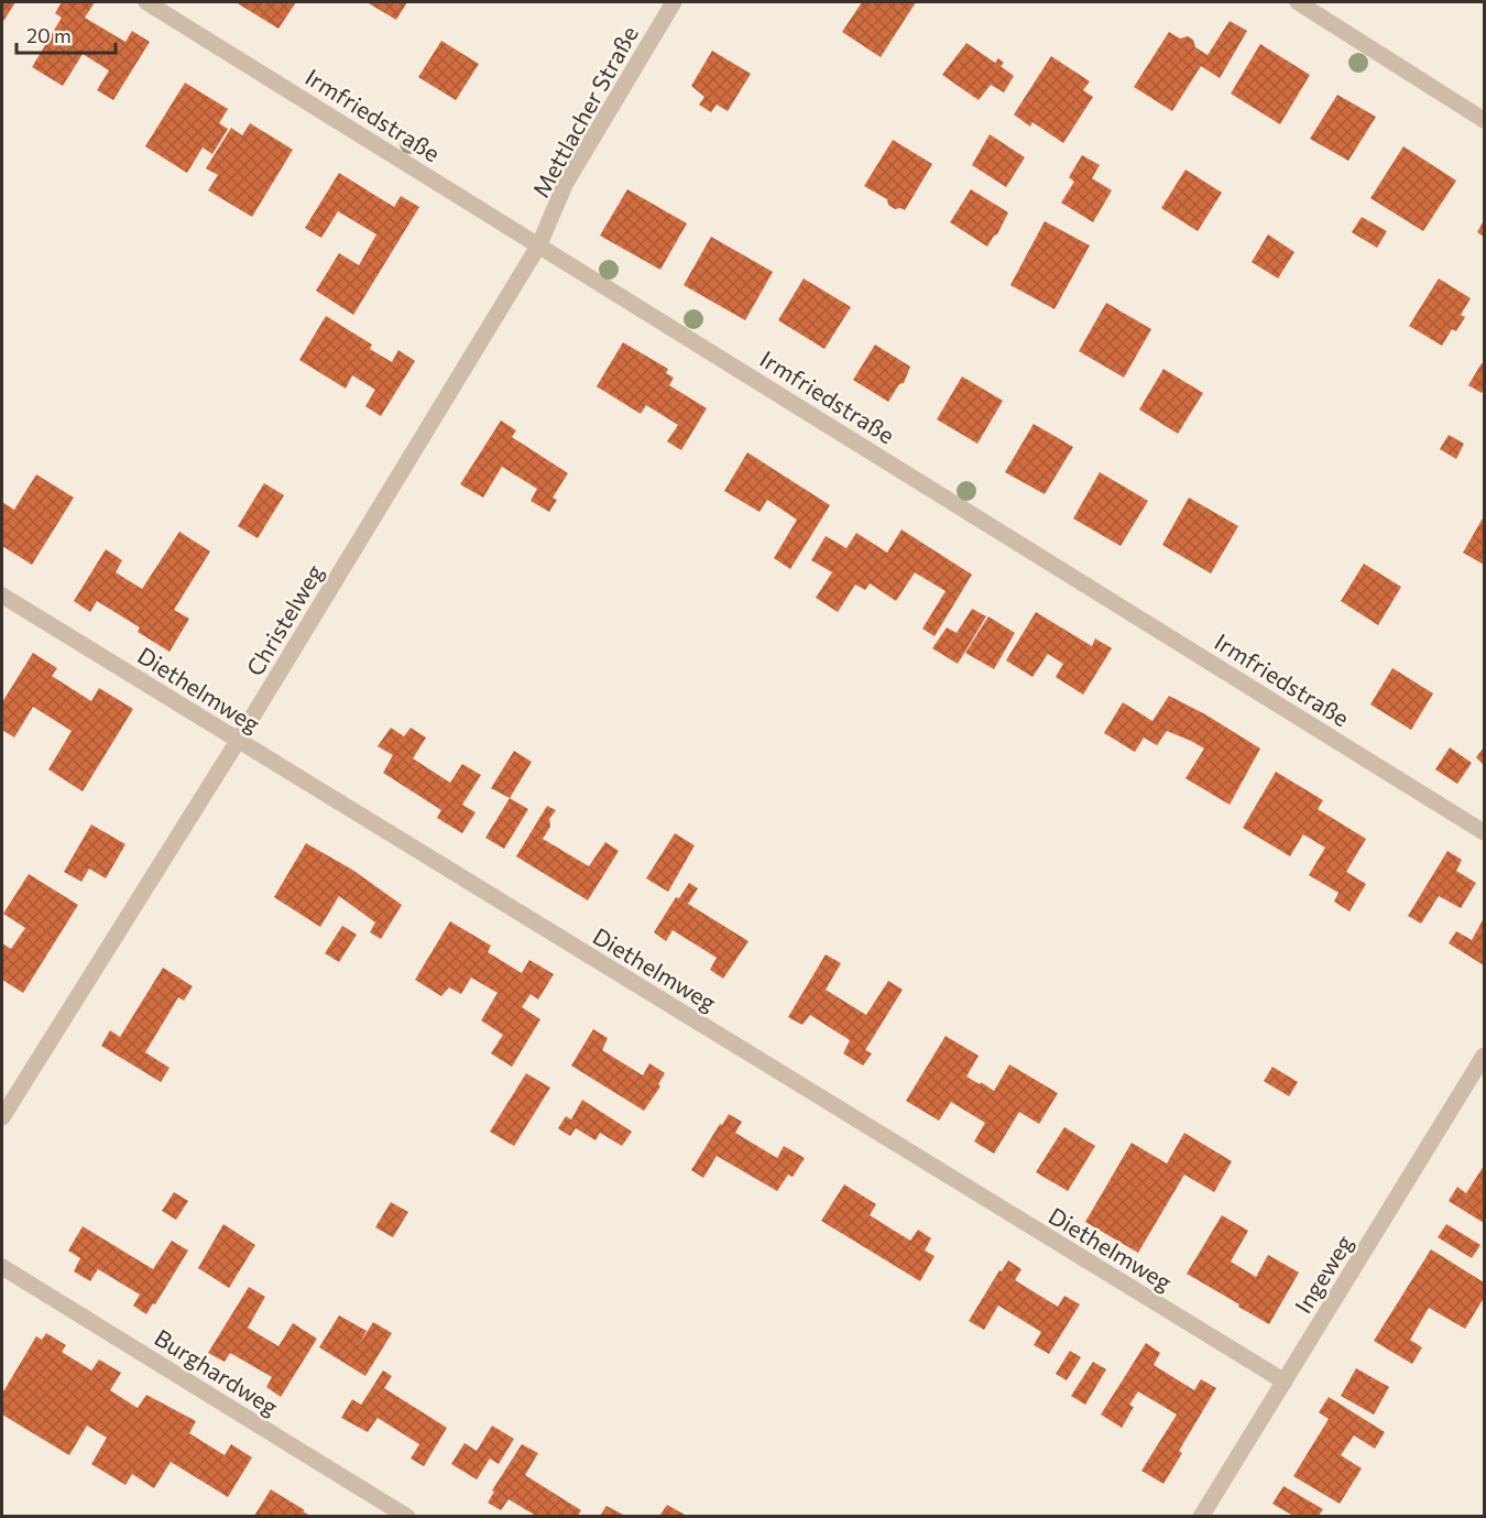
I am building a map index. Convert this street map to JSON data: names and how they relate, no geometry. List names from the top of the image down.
{
  "streets": {
    "street": [
      "Mettlacher Straße",
      "Irmfriedstraße",
      "Christelweg",
      "Diethelmweg",
      "Ingeweg",
      "Burghardweg"
    ]
  },
  "crossings": [
    ["Mettlacher Straße", "Irmfriedstraße"],
    ["Mettlacher Straße", "Christelweg"],
    ["Irmfriedstraße", "Christelweg"],
    ["Christelweg", "Diethelmweg"],
    ["Diethelmweg", "Ingeweg"]
  ],
  "scale_bar": "20 m"
}
